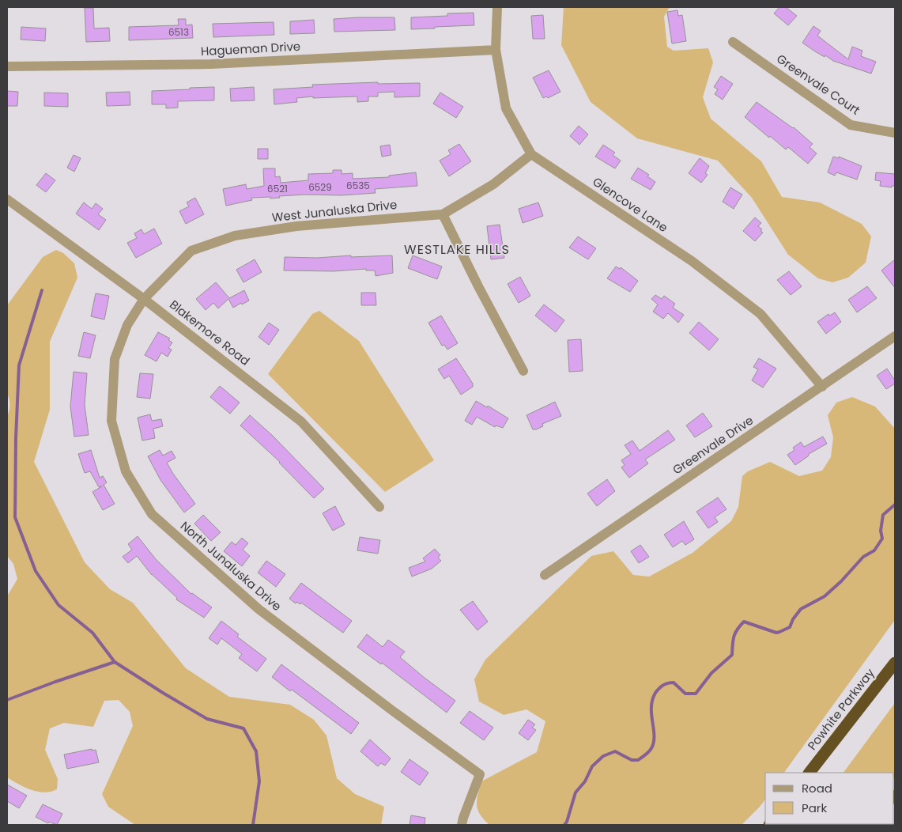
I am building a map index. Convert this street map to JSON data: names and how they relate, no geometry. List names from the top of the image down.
{
  "streets": {
    "highway": ["Powhite Parkway"],
    "street": [
      "Hagueman Drive",
      "Greenvale Court",
      "Glencove Lane",
      "West Junaluska Drive",
      "Blakemore Road",
      "Greenvale Drive",
      "North Junaluska Drive"
    ]
  },
  "crossings": [
    ["Hagueman Drive", "Glencove Lane"],
    ["Glencove Lane", "West Junaluska Drive"],
    ["Glencove Lane", "Greenvale Drive"],
    ["West Junaluska Drive", "Blakemore Road"],
    ["West Junaluska Drive", "North Junaluska Drive"],
    ["Blakemore Road", "North Junaluska Drive"]
  ],
  "districts": ["WESTLAKE HILLS"],
  "house_numbers": [
    "6513",
    "6535",
    "6529",
    "6521"
  ],
  "legend": ["Road", "Park"]
}
